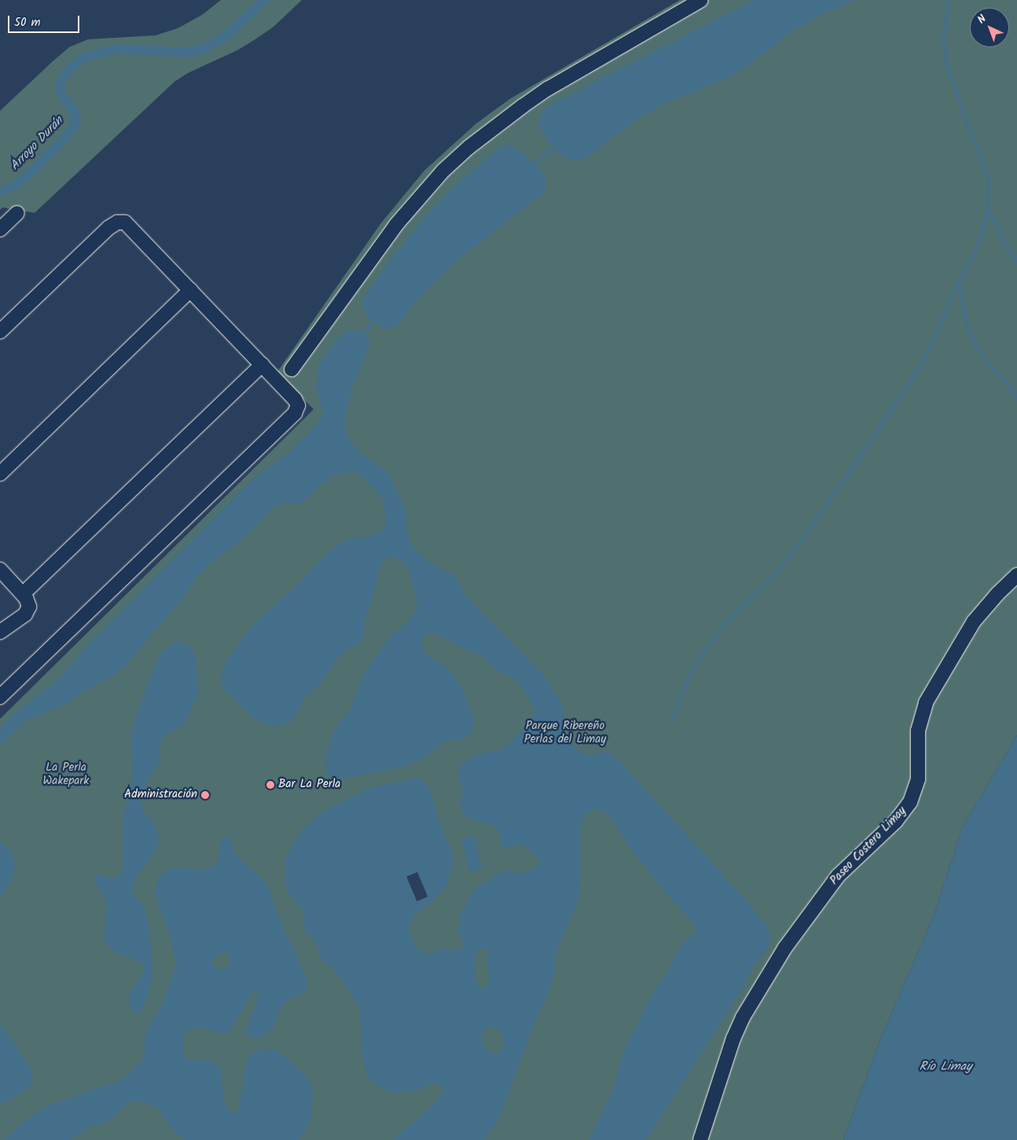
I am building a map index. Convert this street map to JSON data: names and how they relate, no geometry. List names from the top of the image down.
{
  "streets": {
    "street": ["Paseo Costero Limay"]
  },
  "water": ["Arroyo Durán", "Río Limay"],
  "parks": ["Parque Ribereño Perlas del Limay", "La Perla Wakepark"],
  "places": ["Bar La Perla", "Administración"],
  "scale_bar": "50 m",
  "north": "top left"
}
